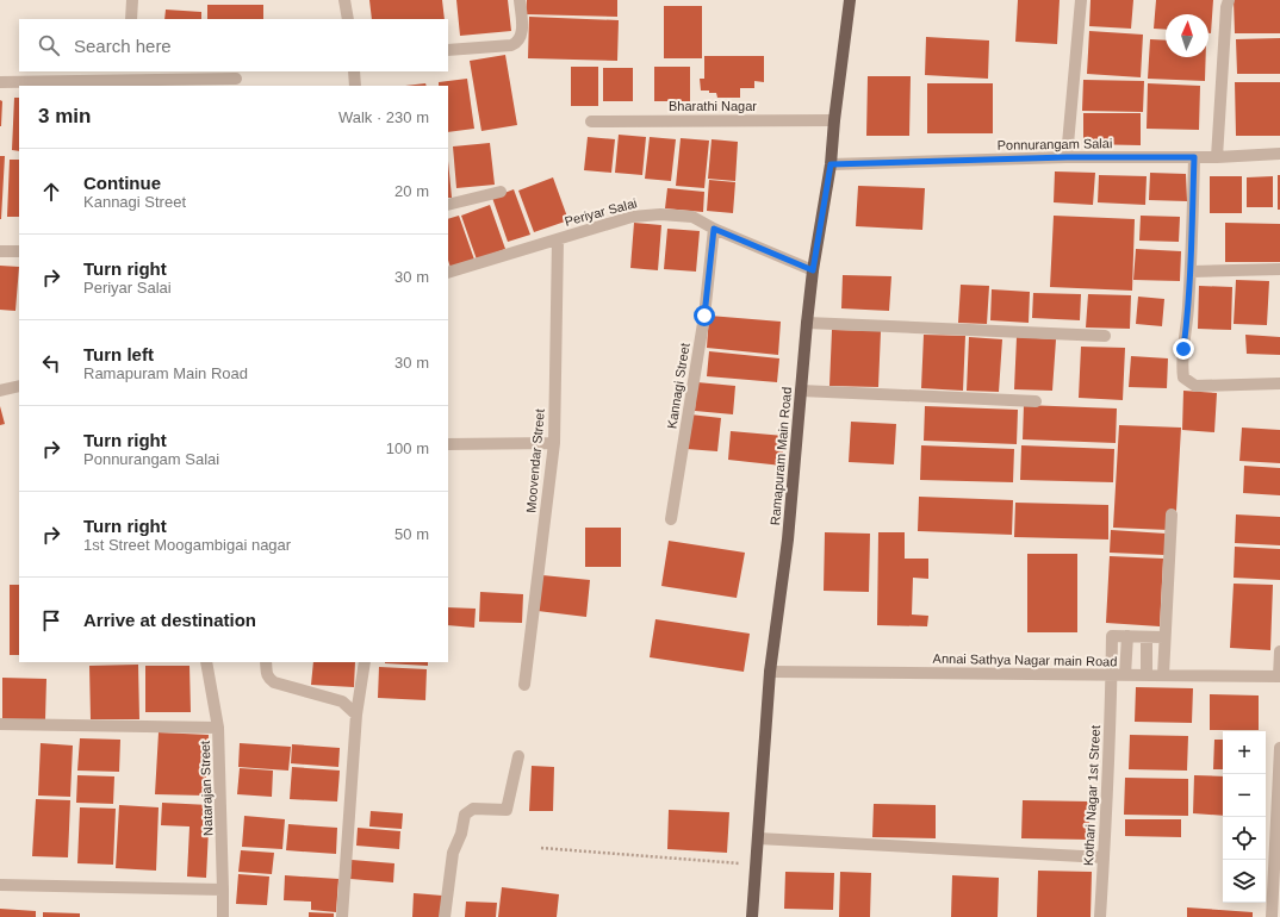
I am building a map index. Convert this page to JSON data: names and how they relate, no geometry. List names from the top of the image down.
{
  "streets": {
    "main road": ["Ramapuram Main Road"],
    "street": [
      "Bharathi Nagar",
      "Ponnurangam Salai",
      "Periyar Salai",
      "Kannagi Street",
      "Moovendar Street",
      "Annai Sathya Nagar main Road",
      "Natarajan Street",
      "Kothari Nagar 1st Street"
    ]
  },
  "crossings": [
    ["Bharathi Nagar", "Ramapuram Main Road"],
    ["Ponnurangam Salai", "Ramapuram Main Road"],
    ["Periyar Salai", "Kannagi Street"],
    ["Periyar Salai", "Ramapuram Main Road"],
    ["Periyar Salai", "Moovendar Street"],
    ["Ramapuram Main Road", "Annai Sathya Nagar main Road"],
    ["Annai Sathya Nagar main Road", "Kothari Nagar 1st Street"]
  ],
  "north": "top",
  "page": {
    "search": "Search here",
    "heading": ["3 min", "Walk · 230 m"],
    "list": [
      ["Continue", "Kannagi Street", "20 m"],
      ["Turn right", "Periyar Salai", "30 m"],
      ["Turn left", "Ramapuram Main Road", "30 m"],
      ["Turn right", "Ponnurangam Salai", "100 m"],
      ["Turn right", "1st Street Moogambigai nagar", "50 m"],
      "Arrive at destination"
    ],
    "map_buttons": ["+", "−"]
  }
}
